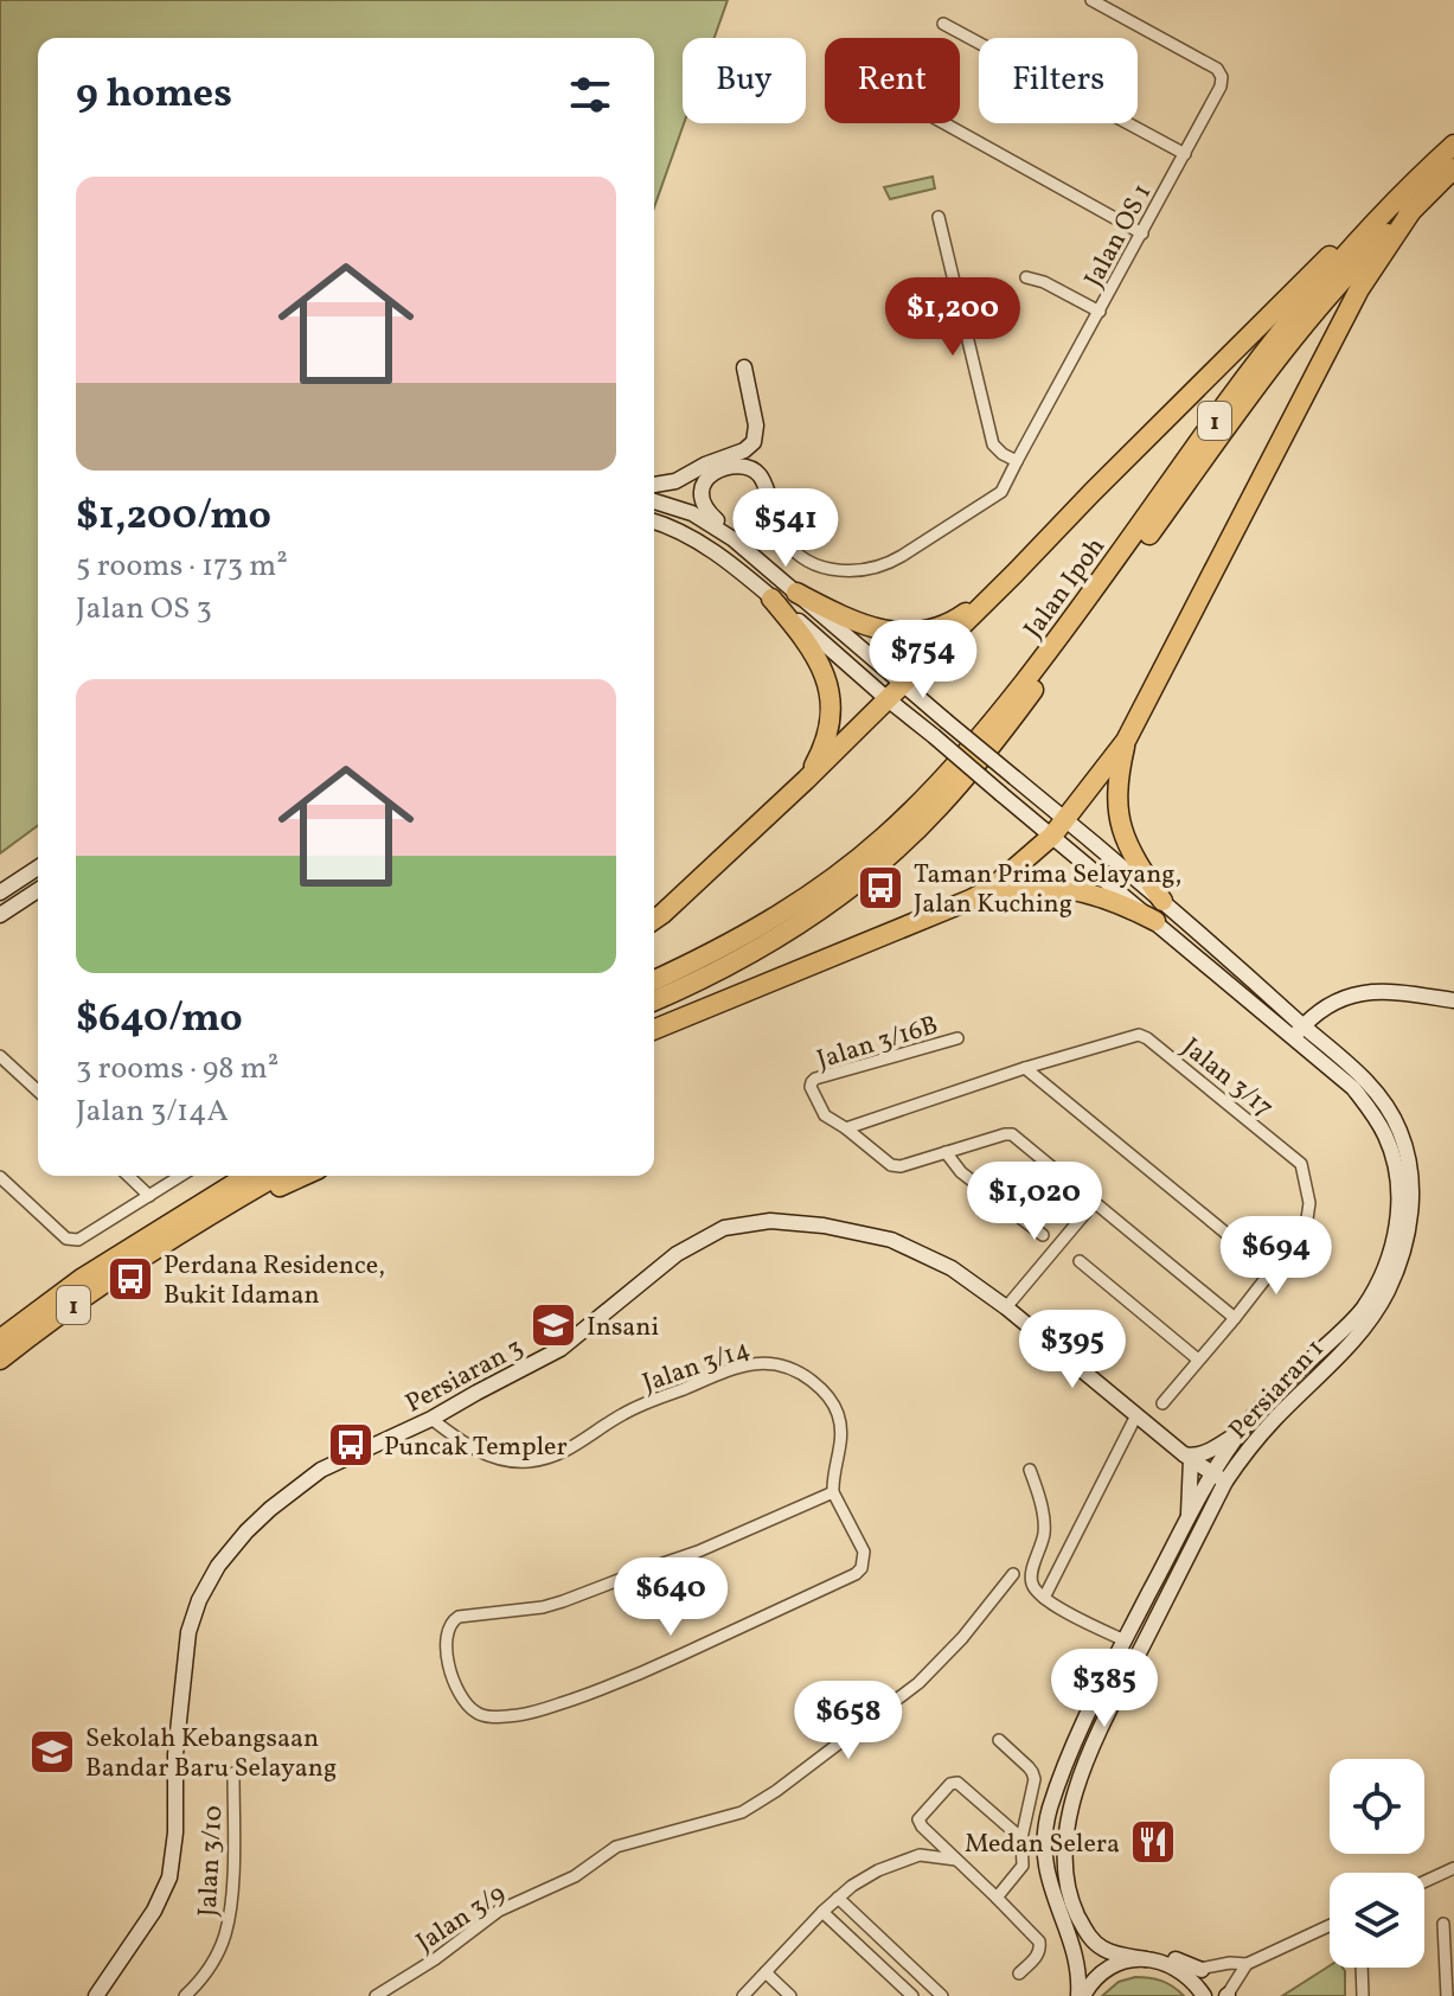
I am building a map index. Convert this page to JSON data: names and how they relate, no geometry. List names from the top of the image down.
{
  "streets": {
    "highway": ["1", "Jalan Ipoh"],
    "main road": ["Persiaran 3", "Persiaran 1"],
    "street": [
      "Jalan OS 1",
      "Jalan 3/16B",
      "Jalan 3/17",
      "Jalan 3/14",
      "Jalan 3/10",
      "Jalan 3/9"
    ]
  },
  "crossings": [
    ["Jalan 3/16B", "Jalan 3/17"],
    ["Jalan 3/14", "Persiaran 3"],
    ["Persiaran 3", "Persiaran 1"]
  ],
  "places": {
    "bus stop": ["Taman Prima Selayang, Jalan Kuching", "Perdana Residence, Bukit Idaman", "Puncak Templer"],
    "school or university": ["Insani", "Sekolah Kebangsaan Bandar Baru Selayang"],
    "restaurant": ["Medan Selera"]
  },
  "page": {
    "chip": ["Buy", "Rent", "Filters"],
    "heading": "9 homes",
    "list": [
      {
        "name": "$1,200/mo",
        "note": "5 rooms · 173 m² · Jalan OS 3"
      },
      {
        "name": "$640/mo",
        "note": "3 rooms · 98 m² · Jalan 3/14A"
      }
    ],
    "price": [
      "$1,200",
      "$541",
      "$754",
      "$1,020",
      "$694",
      "$395",
      "$640",
      "$385",
      "$658"
    ]
  }
}
